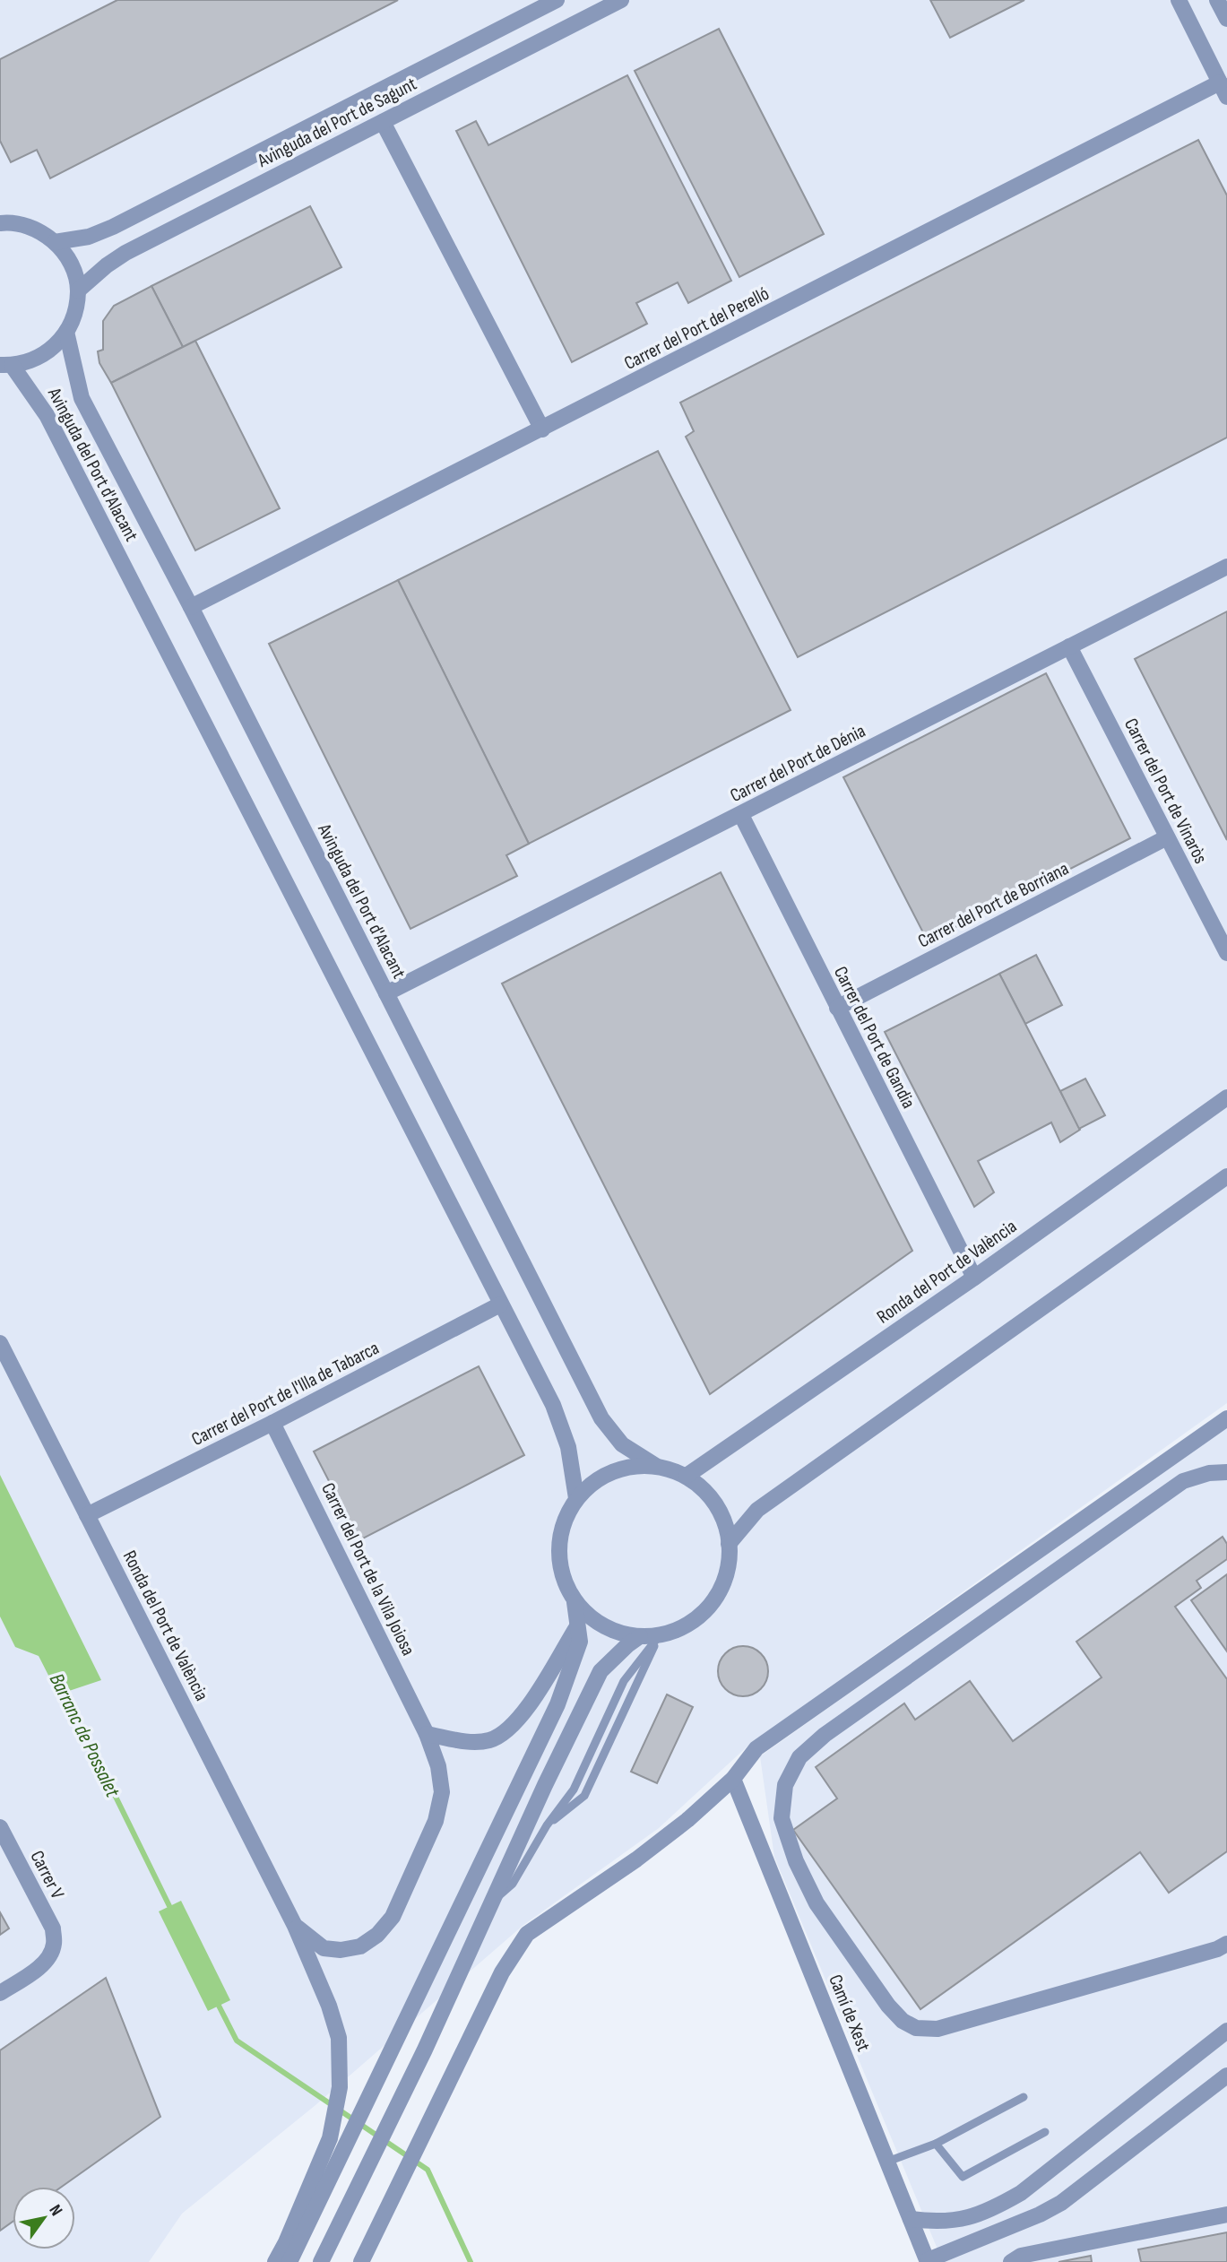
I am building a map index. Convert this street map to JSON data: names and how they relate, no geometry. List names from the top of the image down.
{
  "streets": {
    "street": [
      "Avinguda del Port de Sagunt",
      "Carrer del Port del Perelló",
      "Avinguda del Port d'Alacant",
      "Carrer del Port de Dénia",
      "Carrer del Port de Vinaròs",
      "Carrer del Port de Borriana",
      "Carrer del Port de Gandia",
      "Ronda del Port de València",
      "Carrer del Port de l'Illa de Tabarca",
      "Carrer del Port de la Vila Joiosa",
      "Carrer V",
      "Camí de Xest"
    ]
  },
  "crossings": [
    ["Carrer del Port del Perelló", "Avinguda del Port d'Alacant"],
    ["Avinguda del Port d'Alacant", "Carrer del Port de Dénia"],
    ["Avinguda del Port d'Alacant", "Ronda del Port de València"],
    ["Avinguda del Port d'Alacant", "Carrer del Port de l'Illa de Tabarca"],
    ["Carrer del Port de Dénia", "Carrer del Port de Vinaròs"],
    ["Carrer del Port de Dénia", "Carrer del Port de Gandia"],
    ["Carrer del Port de Vinaròs", "Carrer del Port de Borriana"],
    ["Carrer del Port de Borriana", "Carrer del Port de Gandia"],
    ["Carrer del Port de Gandia", "Ronda del Port de València"],
    ["Ronda del Port de València", "Carrer del Port de l'Illa de Tabarca"],
    ["Ronda del Port de València", "Carrer del Port de la Vila Joiosa"],
    ["Carrer del Port de l'Illa de Tabarca", "Carrer del Port de la Vila Joiosa"]
  ],
  "water": ["Barranc de Possalet"],
  "north": "top right"
}
